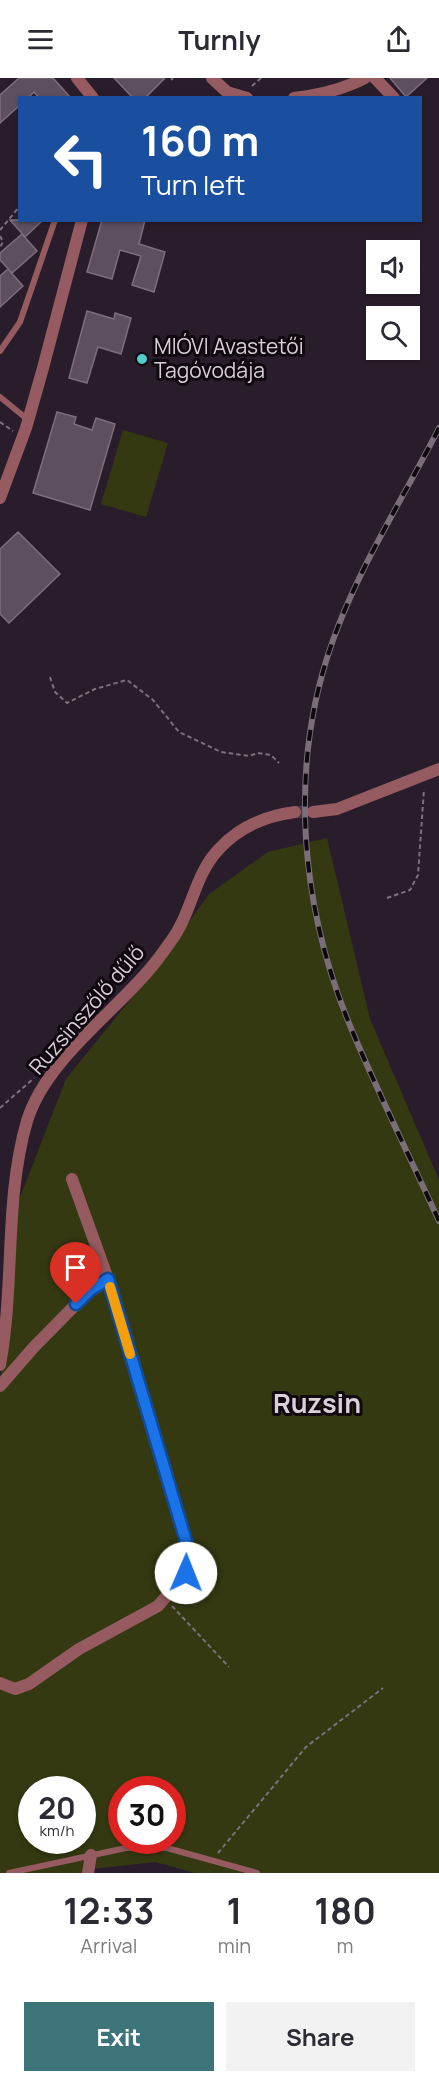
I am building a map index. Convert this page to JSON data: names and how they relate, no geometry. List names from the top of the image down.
{
  "streets": {
    "street": ["Ruzsinszőlő dűlő"]
  },
  "districts": ["Ruzsin"],
  "places": ["MIÓVI Avastetői Tagóvodája"],
  "page": {
    "header": "Turnly",
    "turn": ["160 m", "Turn left"],
    "speed": "20 km/h",
    "limit": "30",
    "eta": [
      "12:33",
      "Arrival",
      "1",
      "min",
      "180",
      "m"
    ],
    "buttons": ["Exit", "Share"]
  }
}
